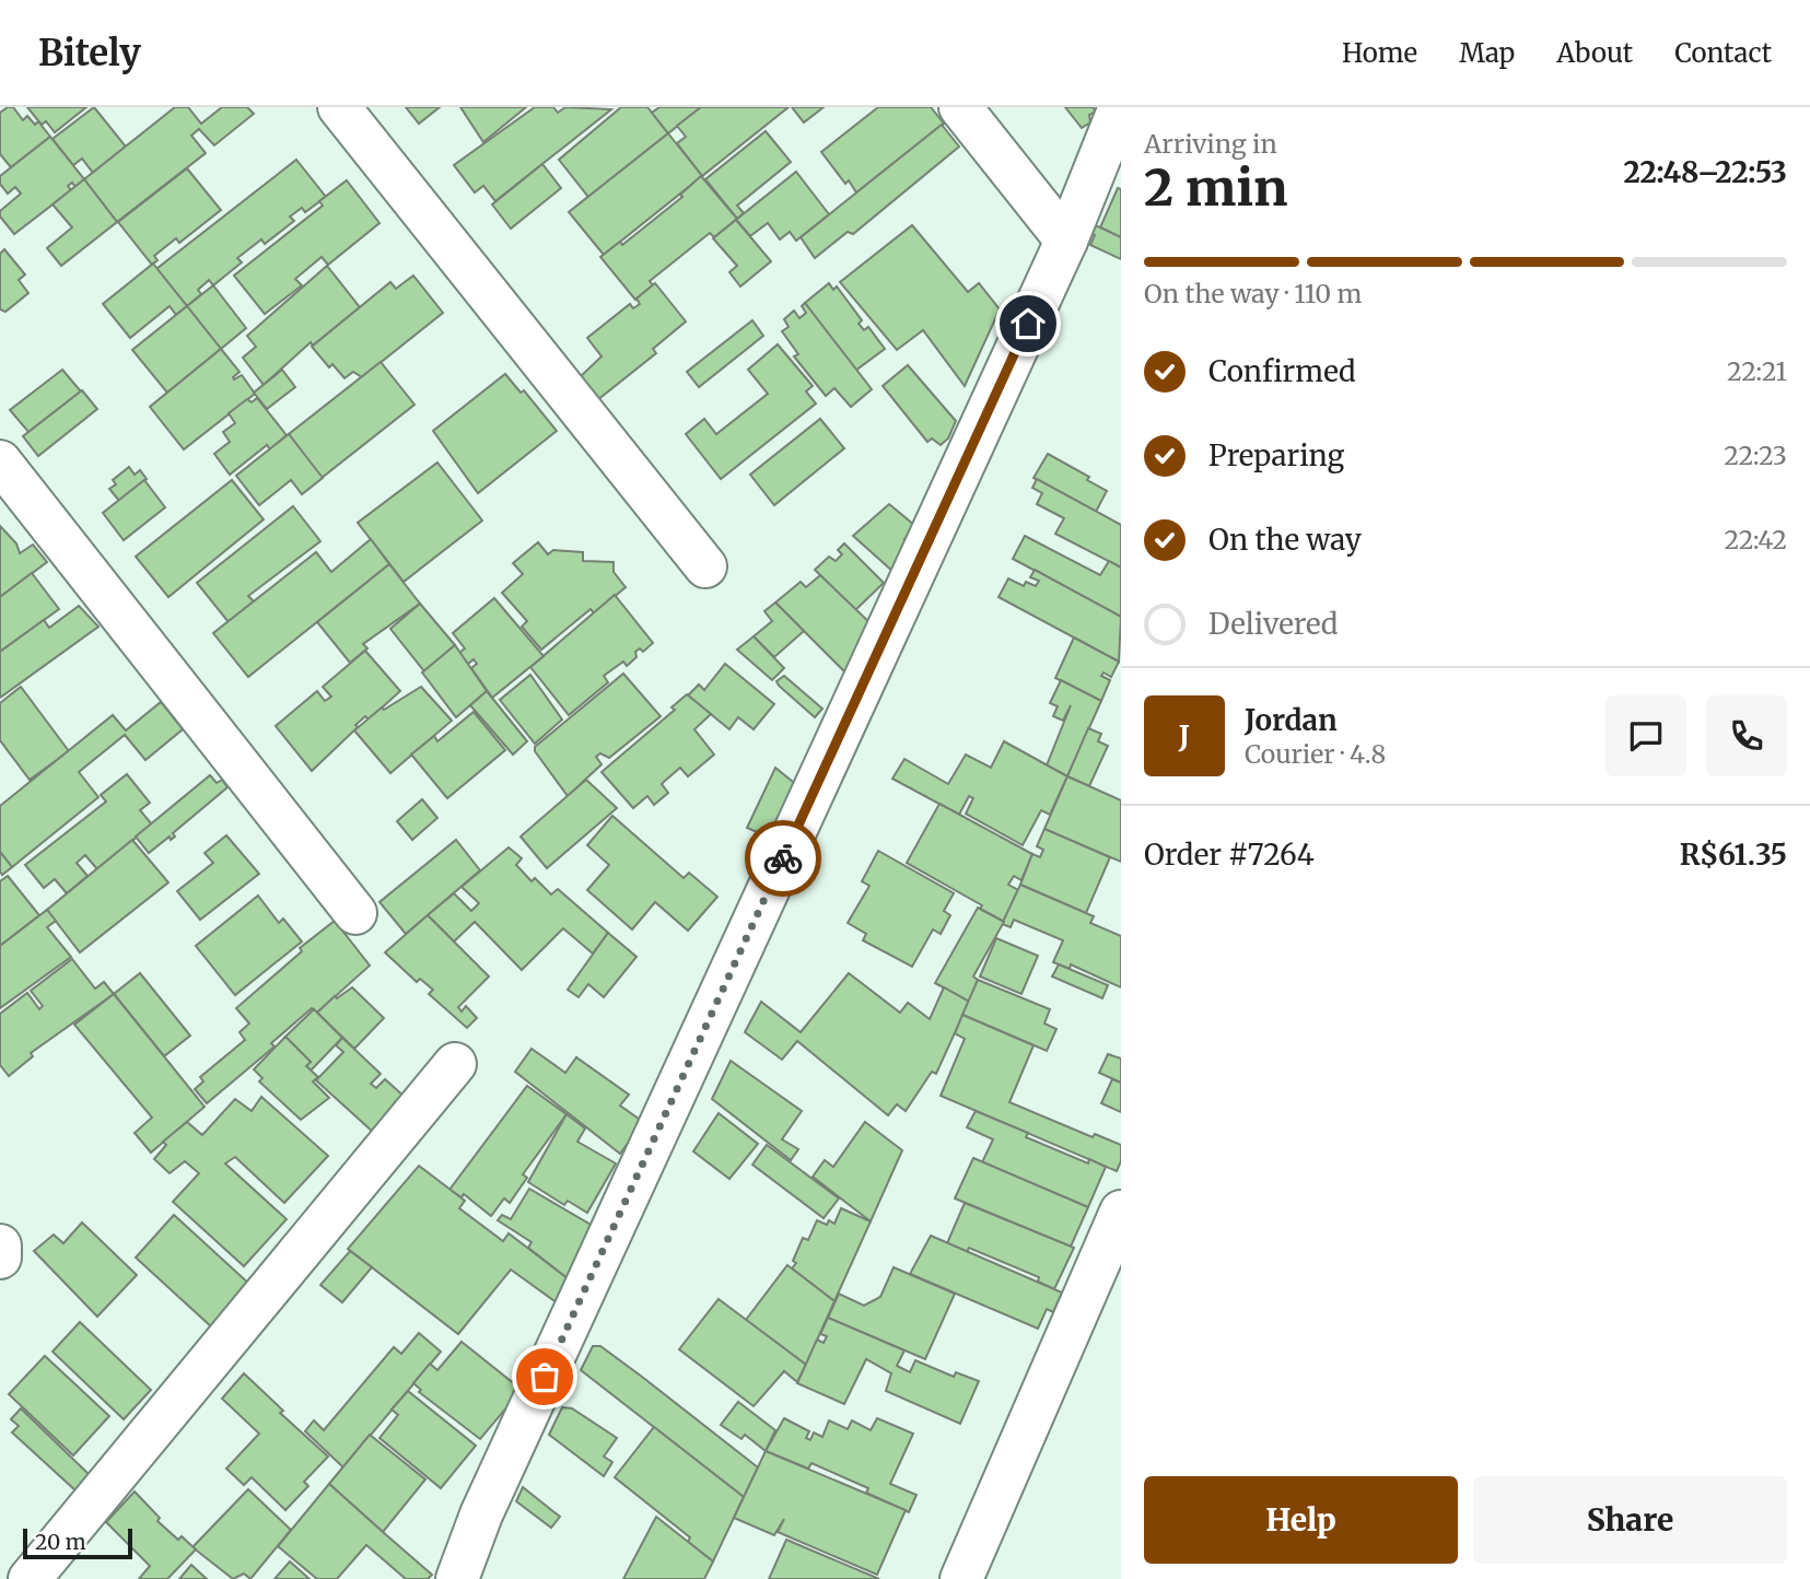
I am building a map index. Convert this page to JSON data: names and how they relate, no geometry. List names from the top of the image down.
{
  "scale_bar": "20 m",
  "page": {
    "header": "Bitely",
    "nav": [
      "Home",
      "Map",
      "About",
      "Contact"
    ],
    "heading": ["2 min", "Arriving in", "22:48–22:53"],
    "panel": [
      "Jordan",
      "Courier · 4.8",
      "Order #7264",
      "R$61.35"
    ],
    "bar": "On the way · 110 m",
    "list": [
      ["Confirmed", "22:21"],
      ["Preparing", "22:23"],
      ["On the way", "22:42"],
      "Delivered"
    ],
    "round": "J",
    "buttons": ["Help", "Share"],
    "scale": "20 m"
  }
}
